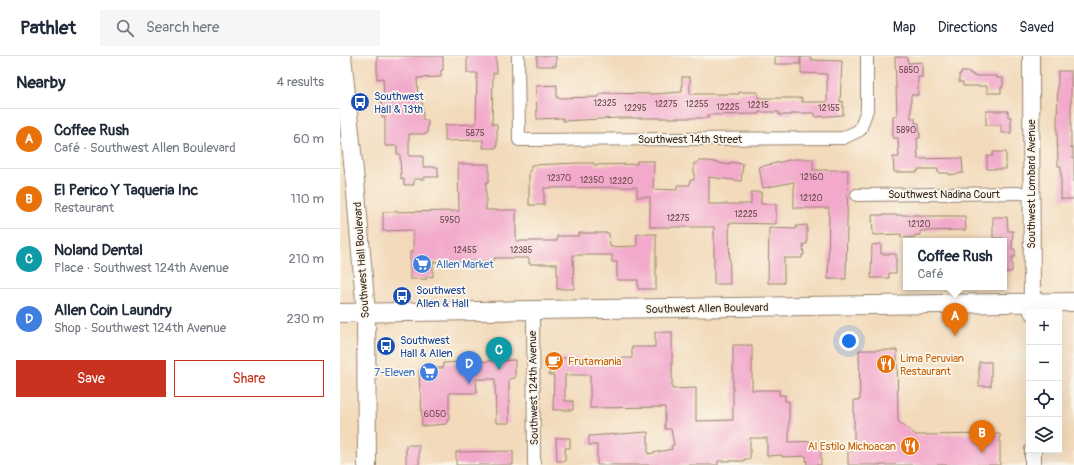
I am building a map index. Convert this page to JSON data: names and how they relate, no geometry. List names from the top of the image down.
{
  "streets": {
    "main road": ["Southwest Hall Boulevard", "Southwest Allen Boulevard"],
    "street": [
      "Southwest 14th Street",
      "Southwest Lombard Avenue",
      "Southwest Nadina Court",
      "Southwest 124th Avenue"
    ]
  },
  "crossings": [
    ["Southwest Lombard Avenue", "Southwest Nadina Court"],
    ["Southwest Lombard Avenue", "Southwest Allen Boulevard"],
    ["Southwest Hall Boulevard", "Southwest Allen Boulevard"],
    ["Southwest Allen Boulevard", "Southwest 124th Avenue"]
  ],
  "places": {
    "bus stop": ["Southwest Hall & 13th", "Southwest Allen & Hall", "Southwest Hall & Allen"],
    "supermarket": ["Allen Market", "7-Eleven"],
    "cafe": ["Frutamania"],
    "restaurant": ["Lima Peruvian Restaurant", "Al Estilo Michoacan"]
  },
  "house_numbers": [
    "5850",
    "12325",
    "12275",
    "12255",
    "12215",
    "12225",
    "12295",
    "12155",
    "5890",
    "5875",
    "12160",
    "12370",
    "12350",
    "12320",
    "12120",
    "12225",
    "12275",
    "5950",
    "12120",
    "12455",
    "12385",
    "6050"
  ],
  "page": {
    "header": "Pathlet",
    "search": "Search here",
    "nav": ["Map", "Directions", "Saved"],
    "heading": ["Nearby", "4 results"],
    "list": [
      {
        "mark": "A",
        "name": "Coffee Rush",
        "note": "Café · Southwest Allen Boulevard",
        "value": "60 m"
      },
      {
        "mark": "B",
        "name": "El Perico Y Taqueria Inc",
        "note": "Restaurant",
        "value": "110 m"
      },
      {
        "mark": "C",
        "name": "Noland Dental",
        "note": "Place · Southwest 124th Avenue",
        "value": "210 m"
      },
      {
        "mark": "D",
        "name": "Allen Coin Laundry",
        "note": "Shop · Southwest 124th Avenue",
        "value": "230 m"
      }
    ],
    "popup": ["Coffee Rush", "Café"],
    "pins": [
      "A",
      "C",
      "D",
      "B"
    ],
    "map_buttons": ["+", "−"],
    "buttons": ["Save", "Share"]
  }
}
